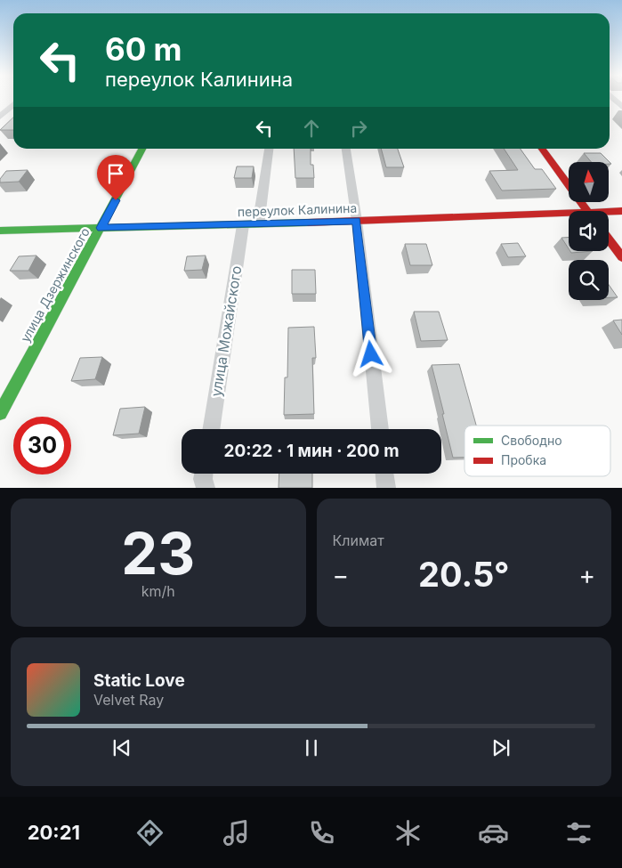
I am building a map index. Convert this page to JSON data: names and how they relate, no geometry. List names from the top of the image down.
{
  "streets": {
    "street": ["переулок Калинина", "улица Дзержинского", "улица Можайского"]
  },
  "crossings": [
    ["переулок Калинина", "улица Дзержинского"],
    ["переулок Калинина", "улица Можайского"]
  ],
  "legend": ["Свободно", "Пробка"],
  "north": "top",
  "page": {
    "turn": ["60 m", "переулок Калинина"],
    "limit": "30",
    "trip": "20:22 · 1 мин · 200 m",
    "tile": [
      ["23", "km/h"],
      "Климат"
    ],
    "heat": ["−", "20.5°", "+"],
    "song": ["Static Love", "Velvet Ray"],
    "tabs": "20:21"
  }
}
